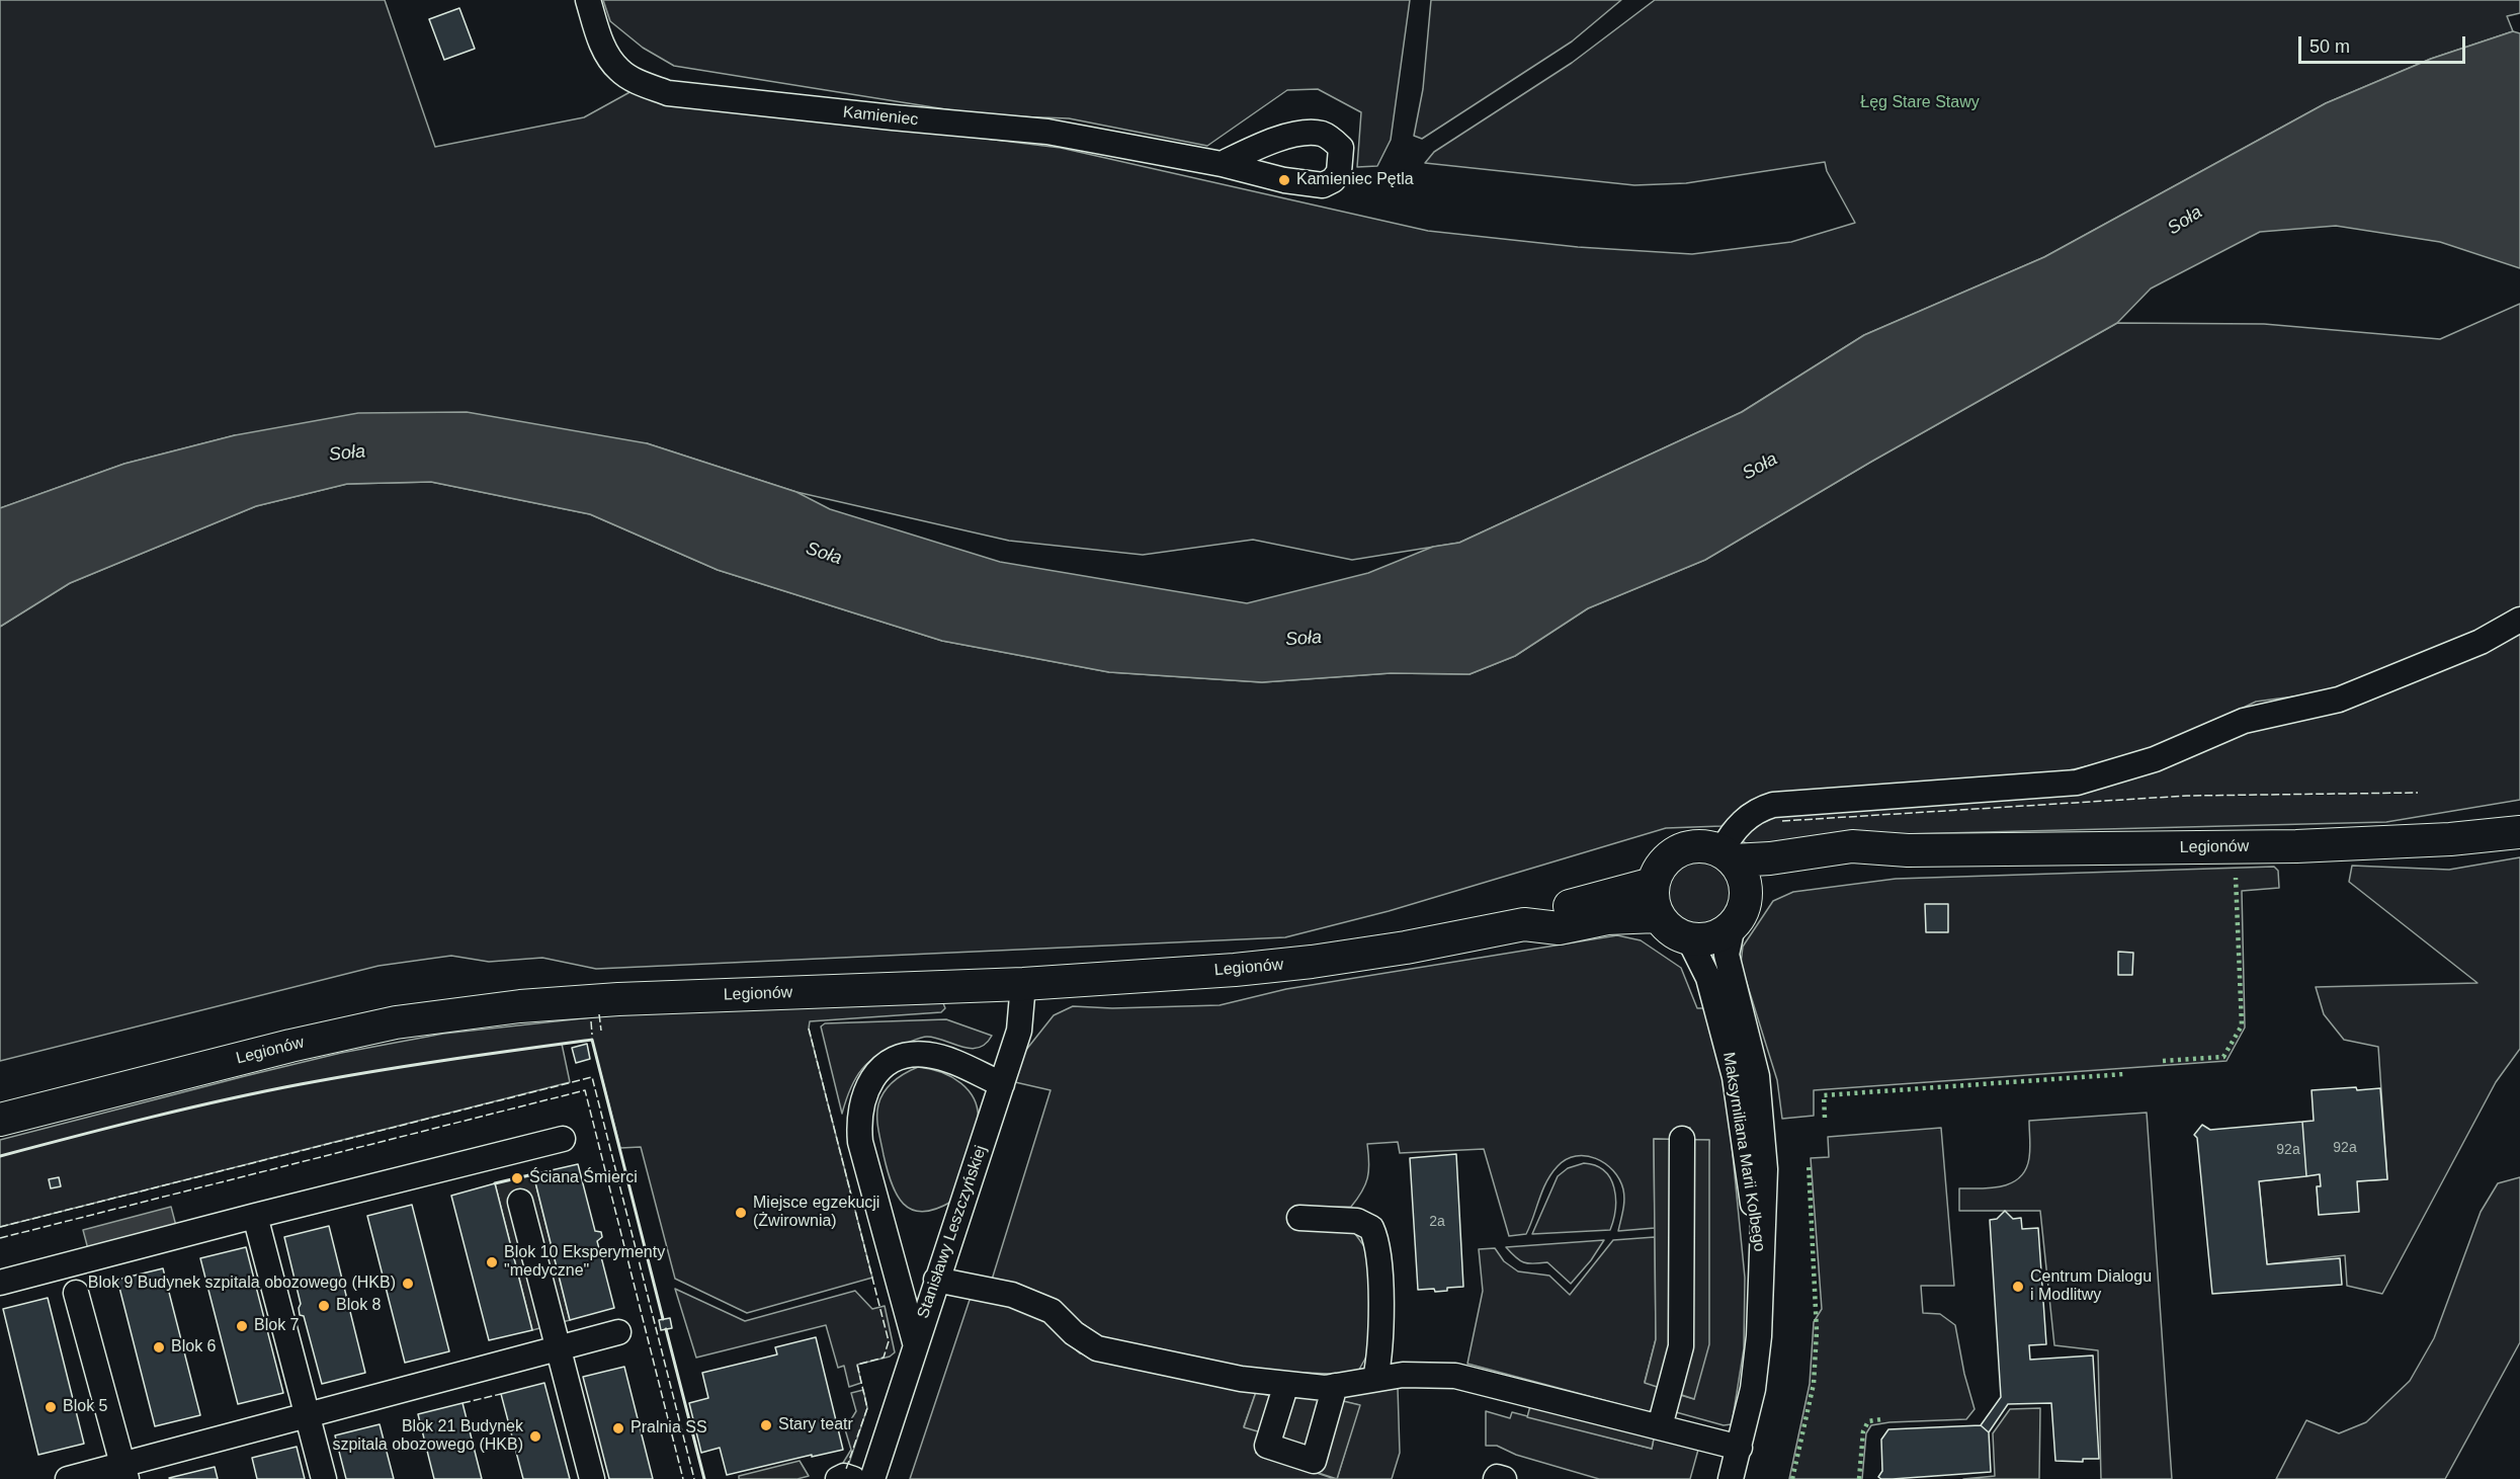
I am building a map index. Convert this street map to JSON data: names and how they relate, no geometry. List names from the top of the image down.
{
  "streets": {
    "main road": ["Legionów"],
    "street": ["Kamieniec", "Maksymiliana Marii Kolbego", "Stanisławy Leszczyńskiej"]
  },
  "crossings": [
    ["Legionów", "Maksymiliana Marii Kolbego"],
    ["Legionów", "Stanisławy Leszczyńskiej"]
  ],
  "water": ["Soła"],
  "parks": ["Łęg Stare Stawy"],
  "places": [
    "Kamieniec Pętla",
    "Ściana Śmierci",
    "Miejsce egzekucji (Żwirownia)",
    "Blok 10 Eksperymenty \"medyczne\"",
    "Blok 9 Budynek szpitala obozowego (HKB)",
    "Centrum Dialogu i Modlitwy",
    "Blok 8",
    "Blok 7",
    "Blok 6",
    "Blok 5",
    "Stary teatr",
    "Pralnia SS",
    "Blok 21 Budynek szpitala obozowego (HKB)"
  ],
  "house_numbers": ["92a", "92a", "2a"],
  "scale_bar": "50 m"
}
